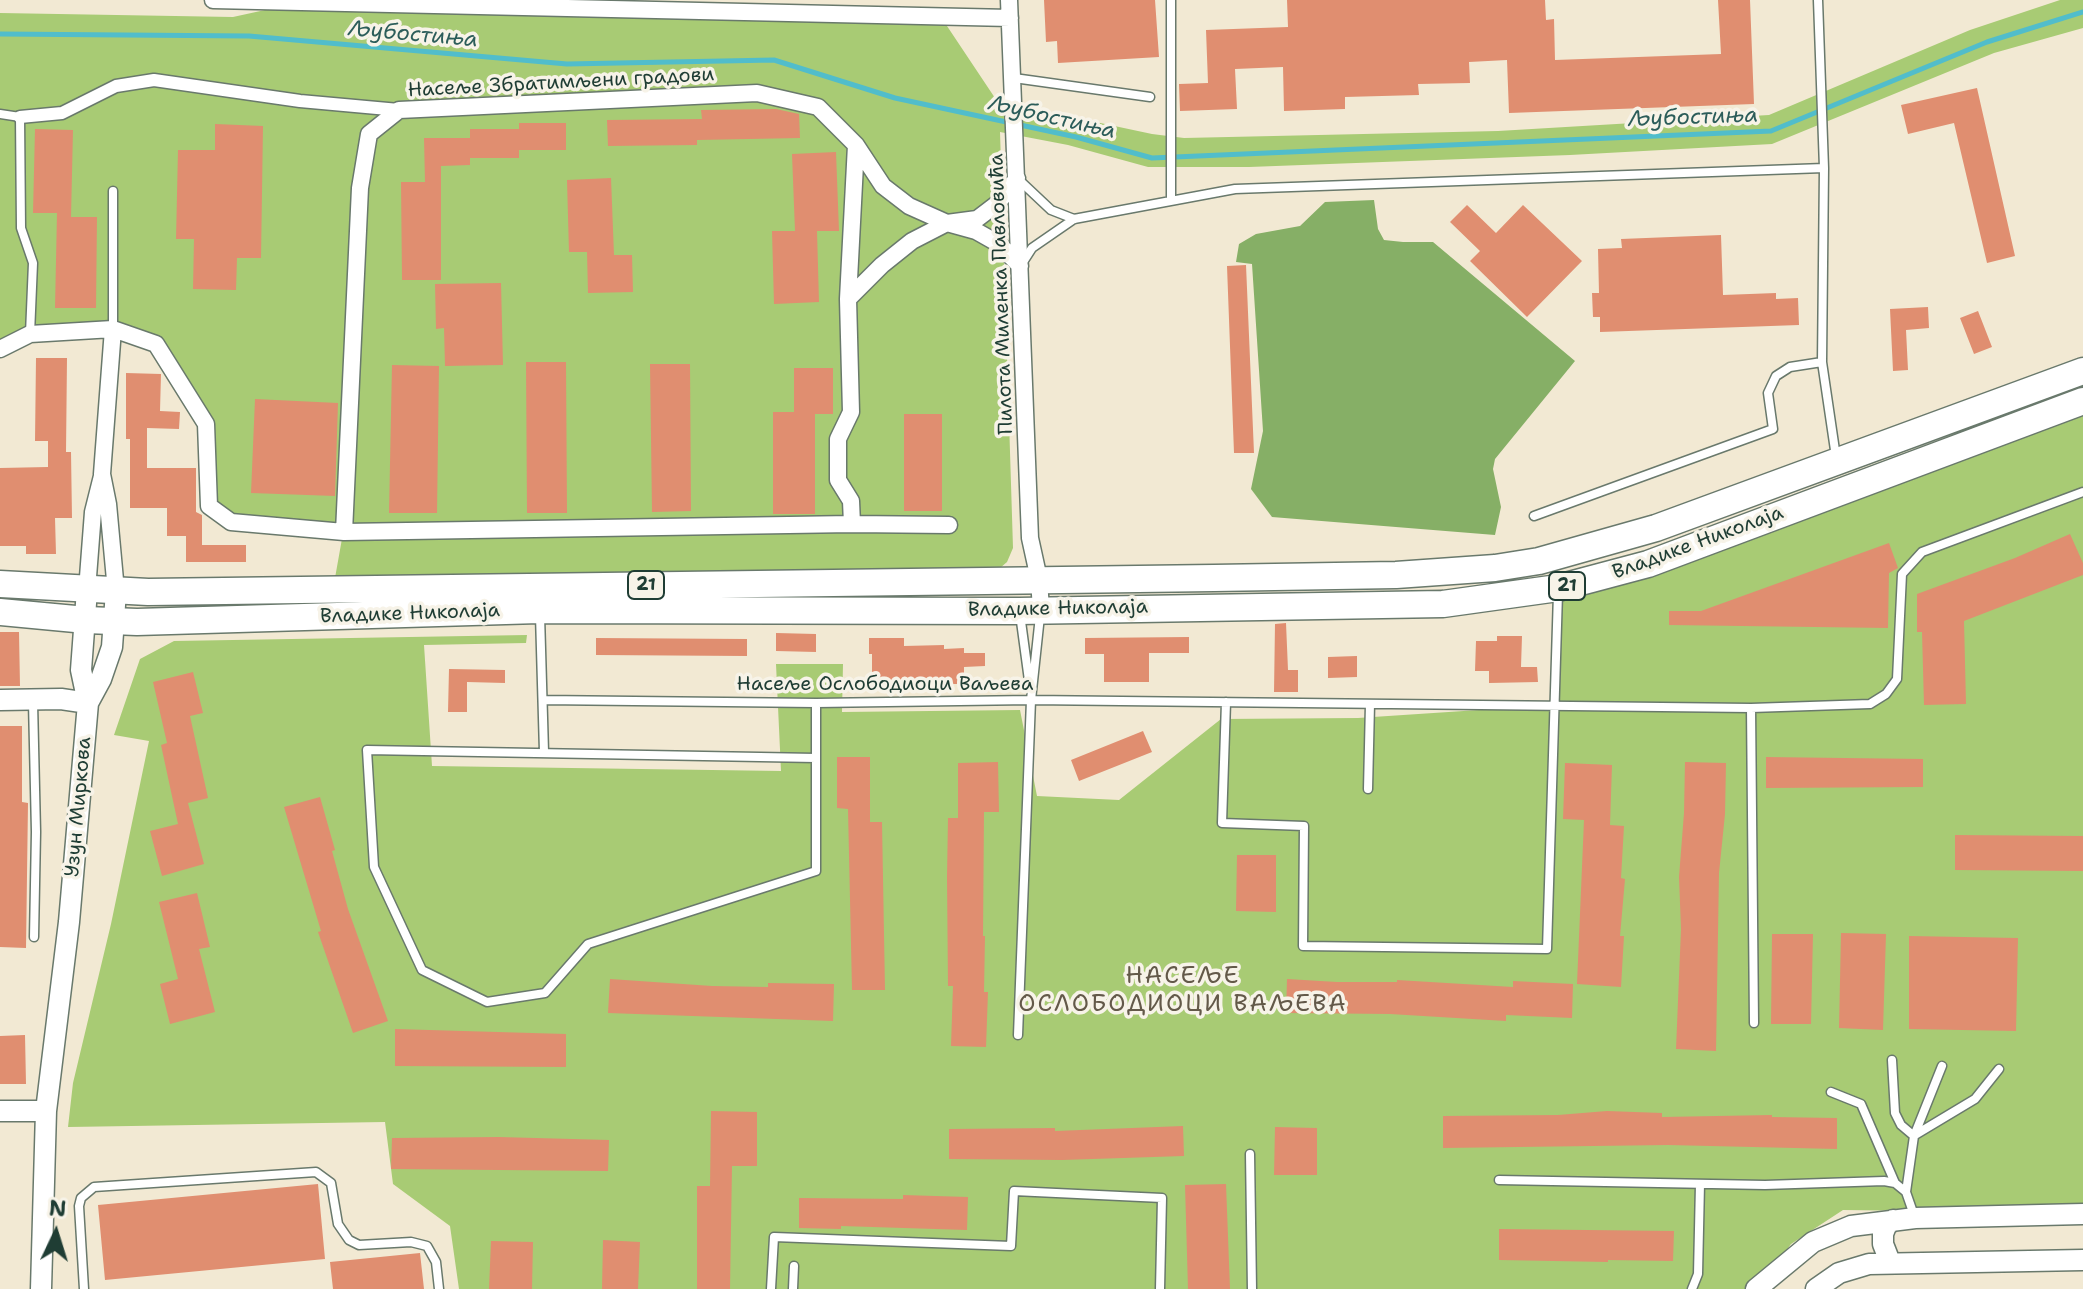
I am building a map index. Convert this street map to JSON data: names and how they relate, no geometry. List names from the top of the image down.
{
  "streets": {
    "main road": ["Владике Николаја", "21"],
    "street": ["Насеље Збратимљени градови", "Пилота Миленка Павловића", "Узун Миркова"],
    "lane": ["Насеље Ослободиоци Ваљева"]
  },
  "crossings": [
    ["Насеље Збратимљени градови", "Пилота Миленка Павловића"],
    ["Пилота Миленка Павловића", "Владике Николаја"],
    ["Владике Николаја", "Узун Миркова"]
  ],
  "districts": ["НАСЕЉЕ ОСЛОБОДИОЦИ ВАЉЕВА"],
  "water": ["Љубостиња"],
  "north": "top"
}
